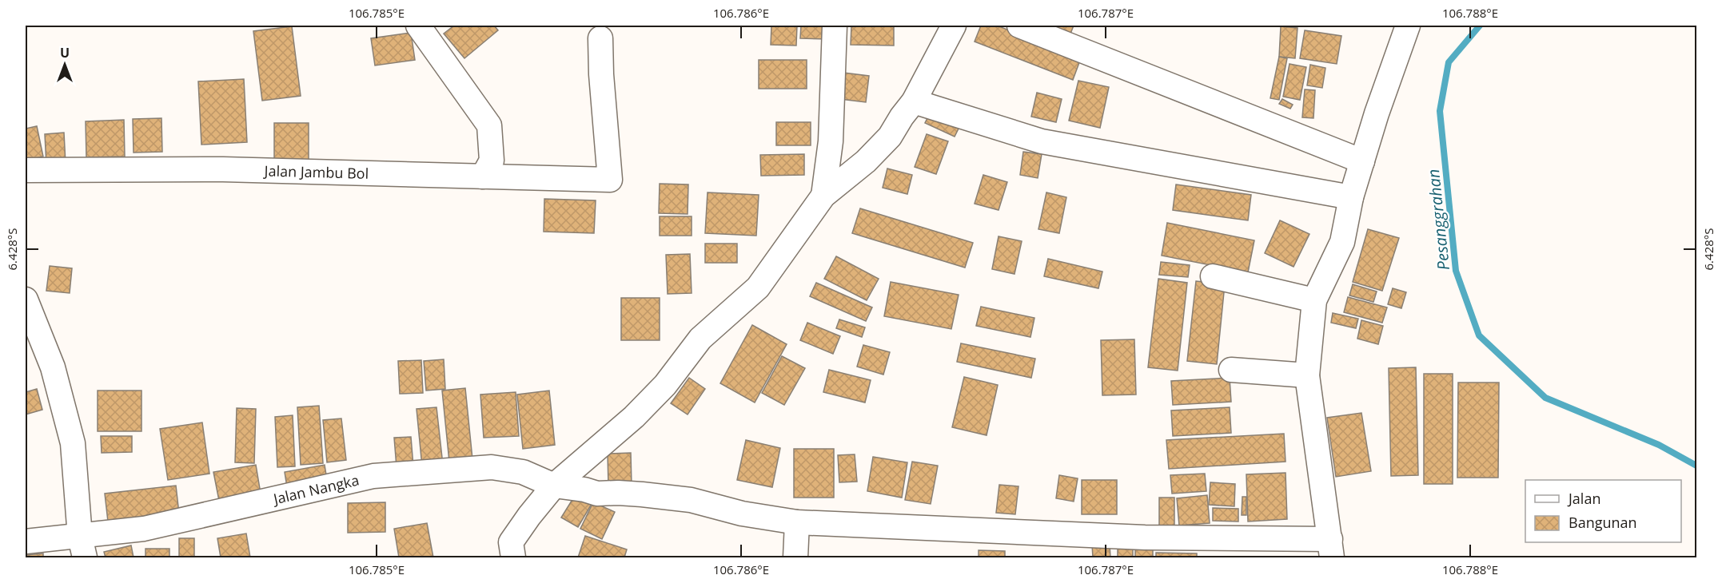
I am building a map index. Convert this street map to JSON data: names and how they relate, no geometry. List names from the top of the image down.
{
  "streets": {
    "street": ["Jalan Jambu Bol", "Jalan Nangka"]
  },
  "water": ["Pesanggrahan"],
  "legend": ["Jalan", "Bangunan"],
  "north": "top",
  "coordinates": [
    "106.785°E",
    "106.786°E",
    "106.787°E",
    "106.788°E",
    "6.428°S"
  ]
}
